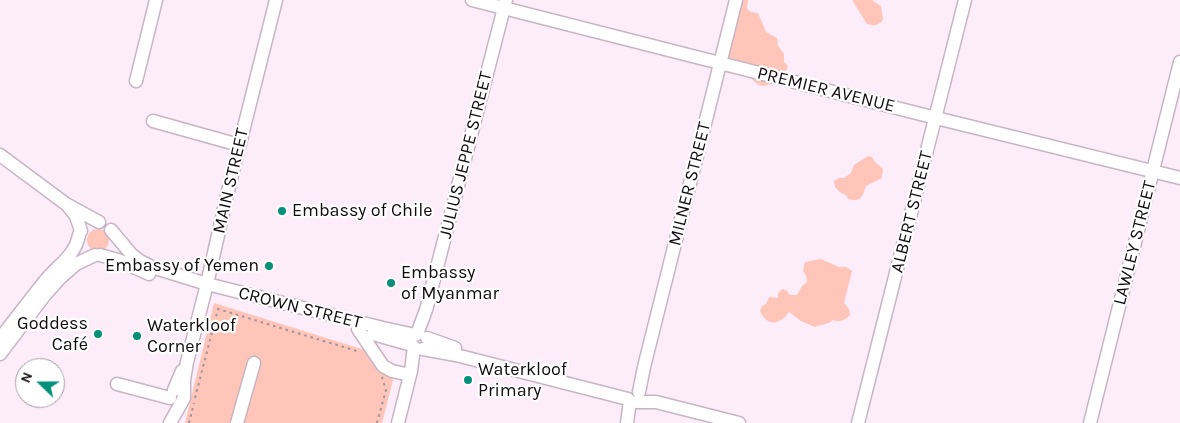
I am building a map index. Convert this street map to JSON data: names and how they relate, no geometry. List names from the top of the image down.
{
  "streets": {
    "street": [
      "PREMIER AVENUE",
      "JULIUS JEPPE STREET",
      "MAIN STREET",
      "MILNER STREET",
      "ALBERT STREET",
      "LAWLEY STREET",
      "CROWN STREET"
    ]
  },
  "crossings": [
    ["PREMIER AVENUE", "JULIUS JEPPE STREET"],
    ["PREMIER AVENUE", "MILNER STREET"],
    ["PREMIER AVENUE", "ALBERT STREET"],
    ["PREMIER AVENUE", "LAWLEY STREET"],
    ["JULIUS JEPPE STREET", "CROWN STREET"],
    ["MAIN STREET", "CROWN STREET"],
    ["MILNER STREET", "CROWN STREET"]
  ],
  "places": [
    "Embassy of Chile",
    "Embassy of Yemen",
    "Embassy of Myanmar",
    "Goddess Café",
    "Waterkloof Corner",
    "Waterkloof Primary"
  ],
  "north": "left"
}
